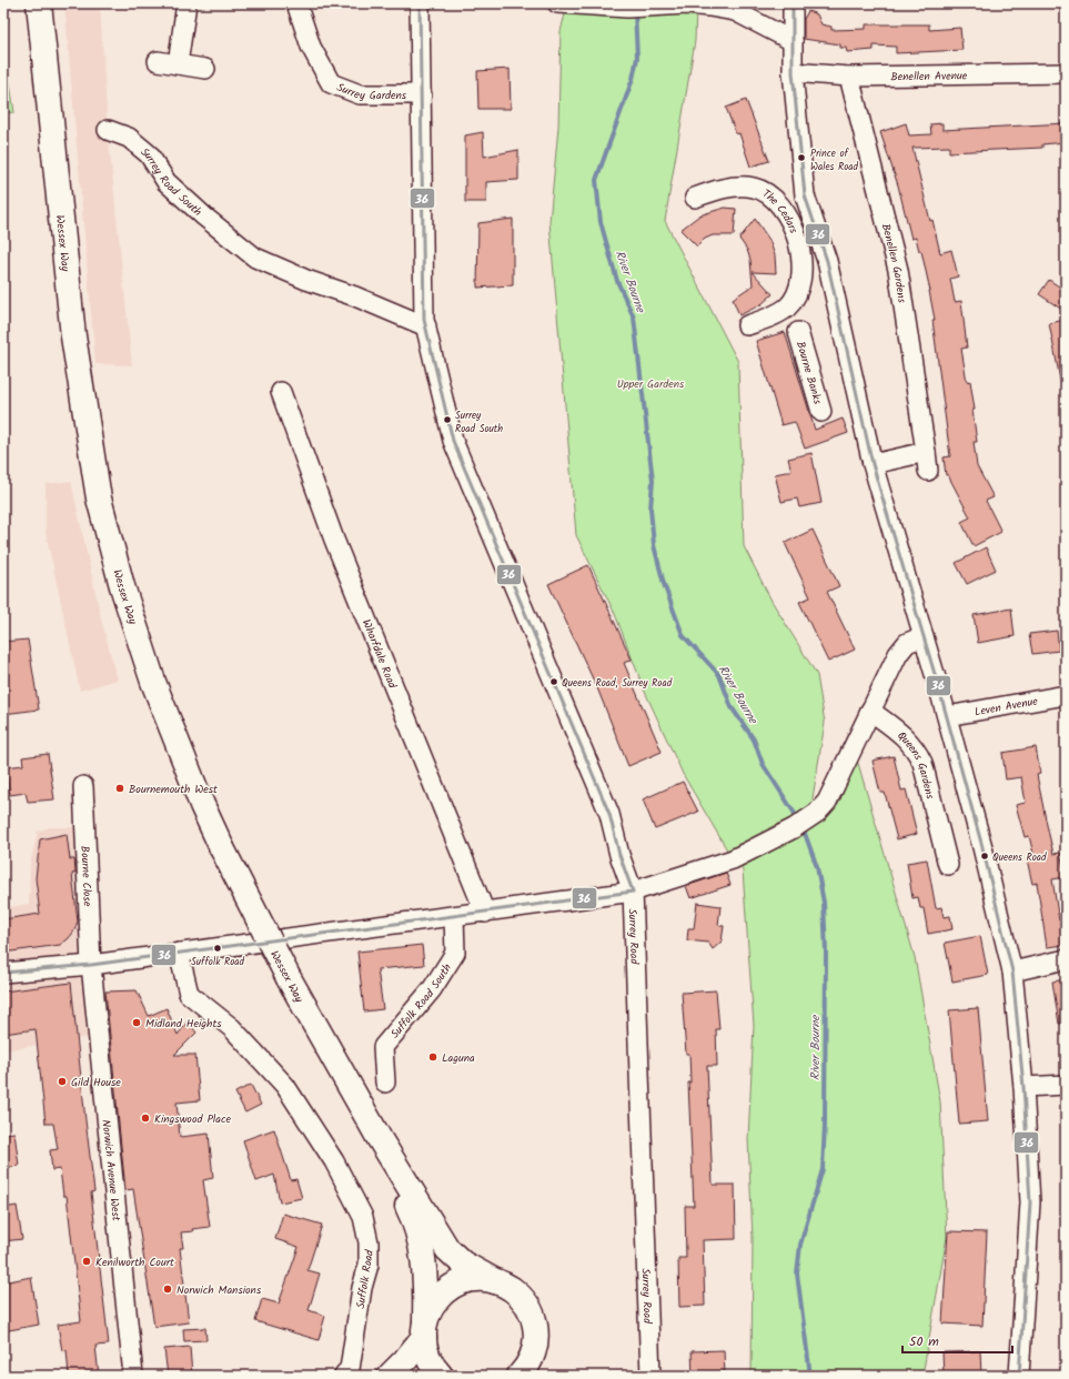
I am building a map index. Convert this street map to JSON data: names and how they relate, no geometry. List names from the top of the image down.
{
  "streets": {
    "main road": ["Wessex Way"],
    "street": [
      "Benellen Avenue",
      "Surrey Gardens",
      "Surrey Road South",
      "The Cedars",
      "Benellen Gardens",
      "Bourne Banks",
      "Wharfdale Road",
      "Leven Avenue",
      "Queens Gardens",
      "Bourne Close",
      "Surrey Road",
      "Suffolk Road South",
      "Norwich Avenue West",
      "Suffolk Road"
    ]
  },
  "crossings": [
    ["Benellen Avenue", "Benellen Gardens"],
    ["Surrey Gardens", "Surrey Road"],
    ["Surrey Road South", "Surrey Road"],
    ["Bourne Close", "Norwich Avenue West"]
  ],
  "water": ["River Bourne"],
  "parks": ["Upper Gardens"],
  "places": [
    "Prince of Wales Road",
    "Surrey Road South",
    "Queens Road, Surrey Road",
    "Bournemouth West",
    "Queens Road",
    "Suffolk Road",
    "Midland Heights",
    "Laguna",
    "Gild House",
    "Kingswood Place",
    "Kenilworth Court",
    "Norwich Mansions"
  ],
  "lines": ["transit line 36"],
  "scale_bar": "50 m"
}
